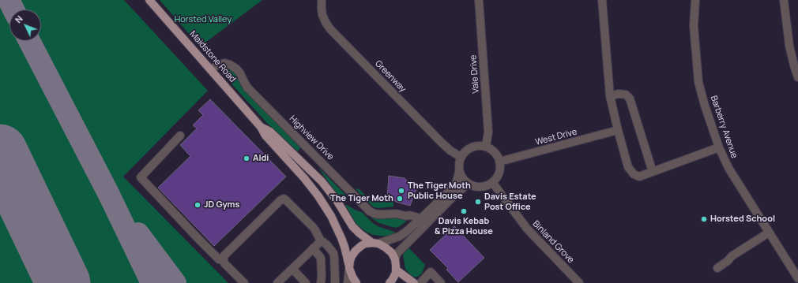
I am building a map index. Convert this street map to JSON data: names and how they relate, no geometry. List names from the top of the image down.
{
  "streets": {
    "main road": ["Maidstone Road"],
    "street": [
      "Vale Drive",
      "Greenway",
      "Barberry Avenue",
      "West Drive",
      "Highview Drive",
      "Binland Grove"
    ]
  },
  "crossings": [
    ["Maidstone Road", "Highview Drive"],
    ["Vale Drive", "Greenway"],
    ["Vale Drive", "West Drive"],
    ["Vale Drive", "Binland Grove"],
    ["Greenway", "West Drive"],
    ["Greenway", "Binland Grove"],
    ["West Drive", "Binland Grove"]
  ],
  "parks": ["Horsted Valley"],
  "places": [
    "Aldi",
    "The Tiger Moth Public House",
    "The Tiger Moth",
    "Davis Estate Post Office",
    "JD Gyms",
    "Davis Kebab & Pizza House",
    "Horsted School"
  ],
  "north": "top left"
}
